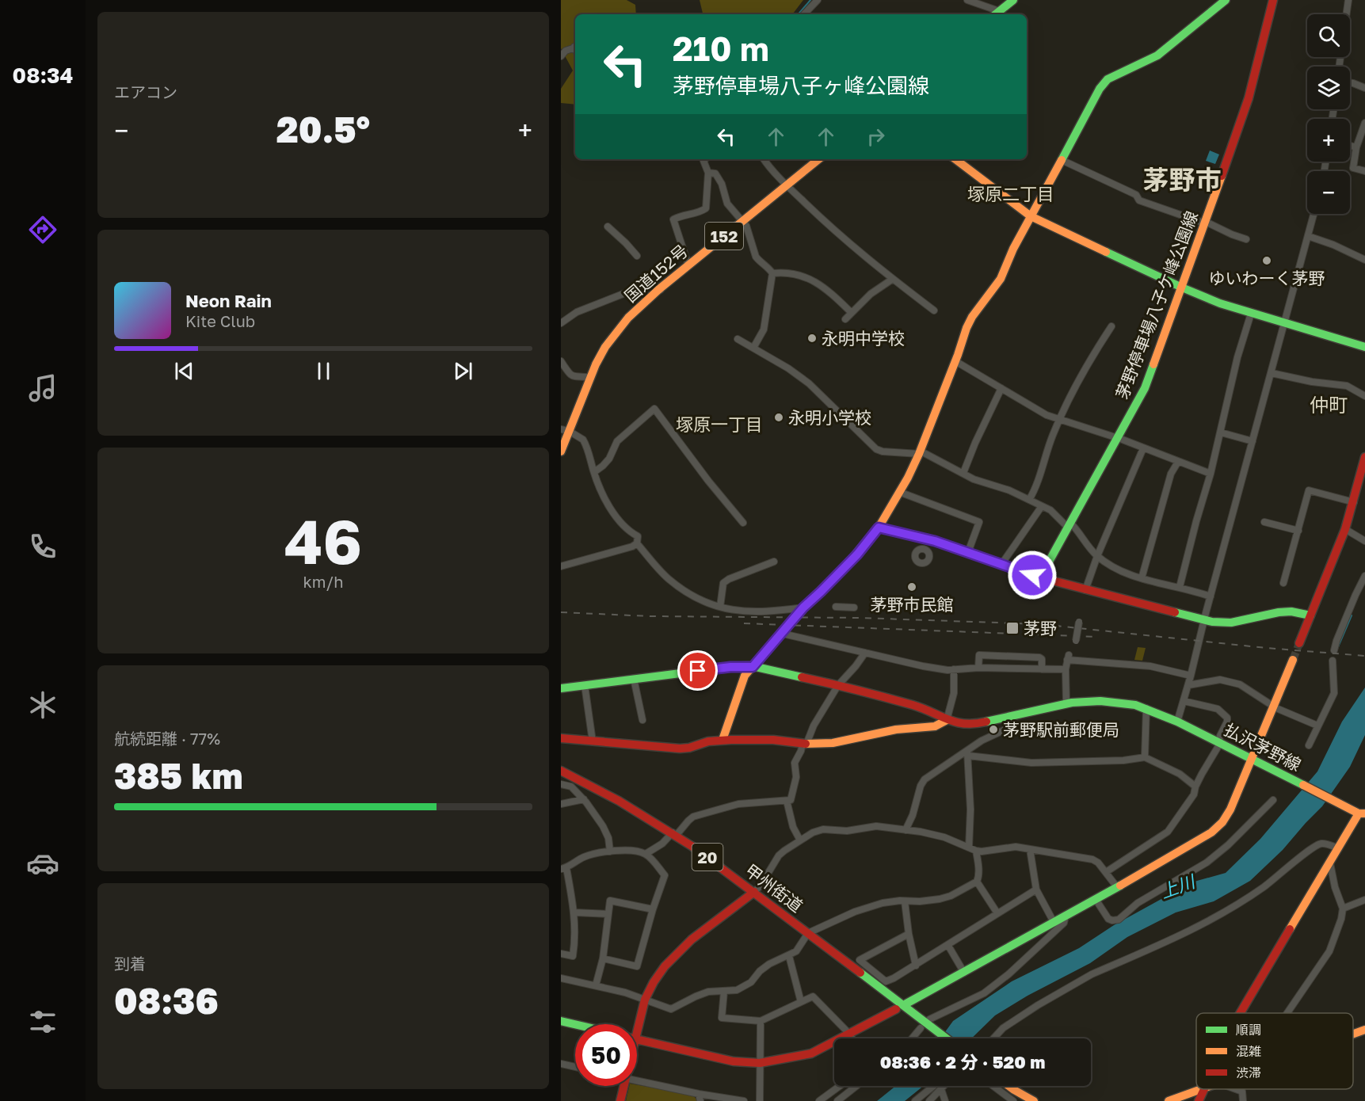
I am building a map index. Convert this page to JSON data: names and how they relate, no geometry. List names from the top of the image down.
{
  "streets": {
    "main road": [
      "152",
      "国道152号",
      "茅野停車場八子ケ峰公園線",
      "払沢茅野線",
      "20",
      "甲州街道"
    ]
  },
  "districts": [
    "茅野市",
    "塚原二丁目",
    "仲町",
    "塚原一丁目"
  ],
  "water": ["上川"],
  "places": {
    "other": [
      "ゆいわーく茅野",
      "永明中学校",
      "永明小学校",
      "茅野市民館",
      "茅野駅前郵便局"
    ],
    "transit": ["茅野"]
  },
  "legend": ["順調", "混雑", "渋滞"],
  "page": {
    "tabs": "08:34",
    "tile": [
      "エアコン",
      ["46", "km/h"],
      ["航続距離 · 77%", "385 km"],
      ["到着", "08:36"]
    ],
    "map_buttons": ["+", "−"],
    "turn": ["210 m", "茅野停車場八子ヶ峰公園線"],
    "heat": ["−", "20.5°", "+"],
    "song": ["Neon Rain", "Kite Club"],
    "limit": "50",
    "trip": "08:36 · 2 分 · 520 m"
  }
}
